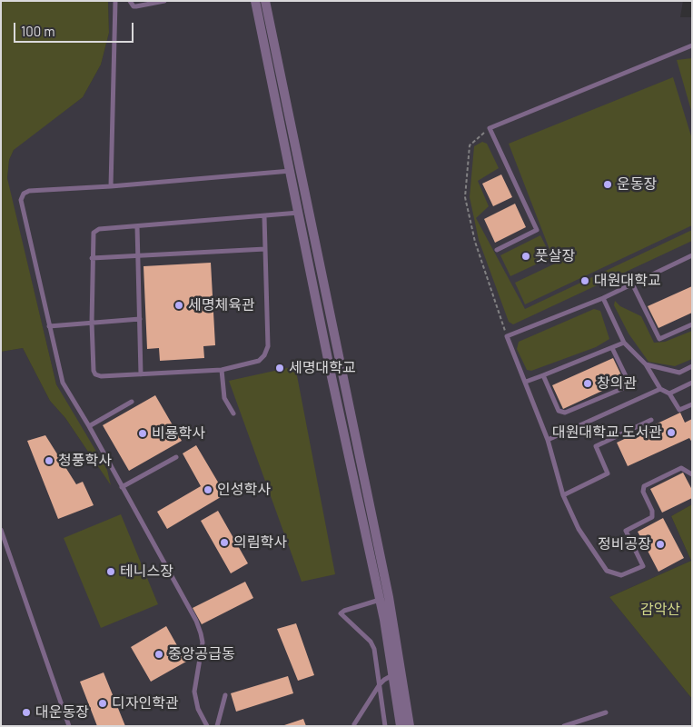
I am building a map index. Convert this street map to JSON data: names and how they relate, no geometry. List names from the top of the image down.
{
  "parks": ["감악산"],
  "places": [
    "운동장",
    "풋살장",
    "대원대학교",
    "세명체육관",
    "세명대학교",
    "창의관",
    "대원대학교 도서관",
    "비룡학사",
    "청풍학사",
    "인성학사",
    "의림학사",
    "정비공장",
    "테니스장",
    "중앙공급동",
    "디자인학관",
    "대운동장"
  ],
  "scale_bar": "100 m"
}
